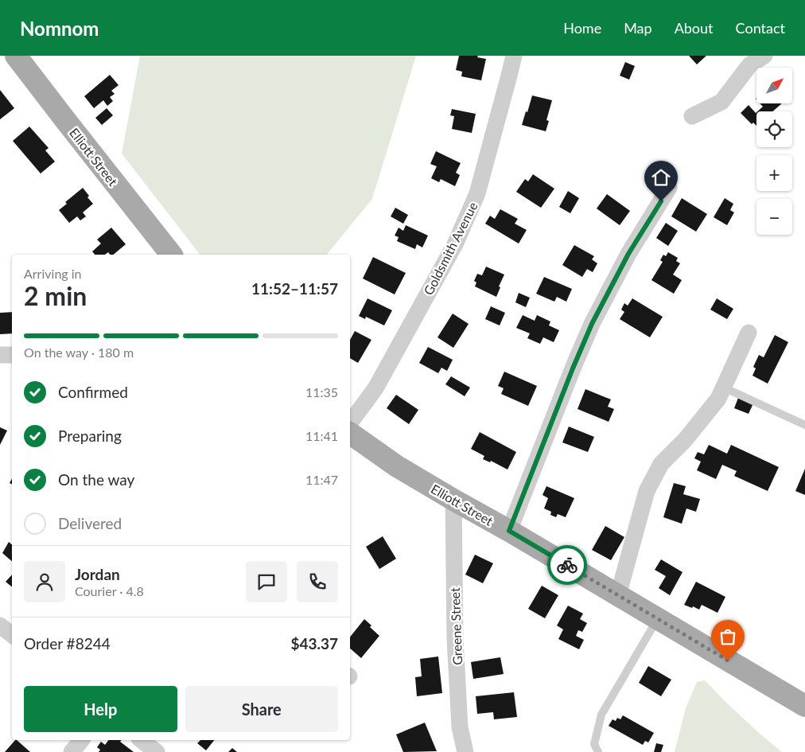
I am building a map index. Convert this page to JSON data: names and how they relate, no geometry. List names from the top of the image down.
{
  "streets": {
    "main road": ["Elliott Street"],
    "street": ["Goldsmith Avenue", "Greene Street"]
  },
  "crossings": [
    ["Elliott Street", "Greene Street"]
  ],
  "north": "top right",
  "page": {
    "header": "Nomnom",
    "nav": [
      "Home",
      "Map",
      "About",
      "Contact"
    ],
    "map_buttons": ["+", "−"],
    "heading": ["2 min", "Arriving in", "11:52–11:57"],
    "panel": [
      "Jordan",
      "Courier · 4.8",
      "Order #8244",
      "$43.37"
    ],
    "bar": "On the way · 180 m",
    "list": [
      ["Confirmed", "11:35"],
      ["Preparing", "11:41"],
      ["On the way", "11:47"],
      "Delivered"
    ],
    "buttons": ["Help", "Share"]
  }
}
